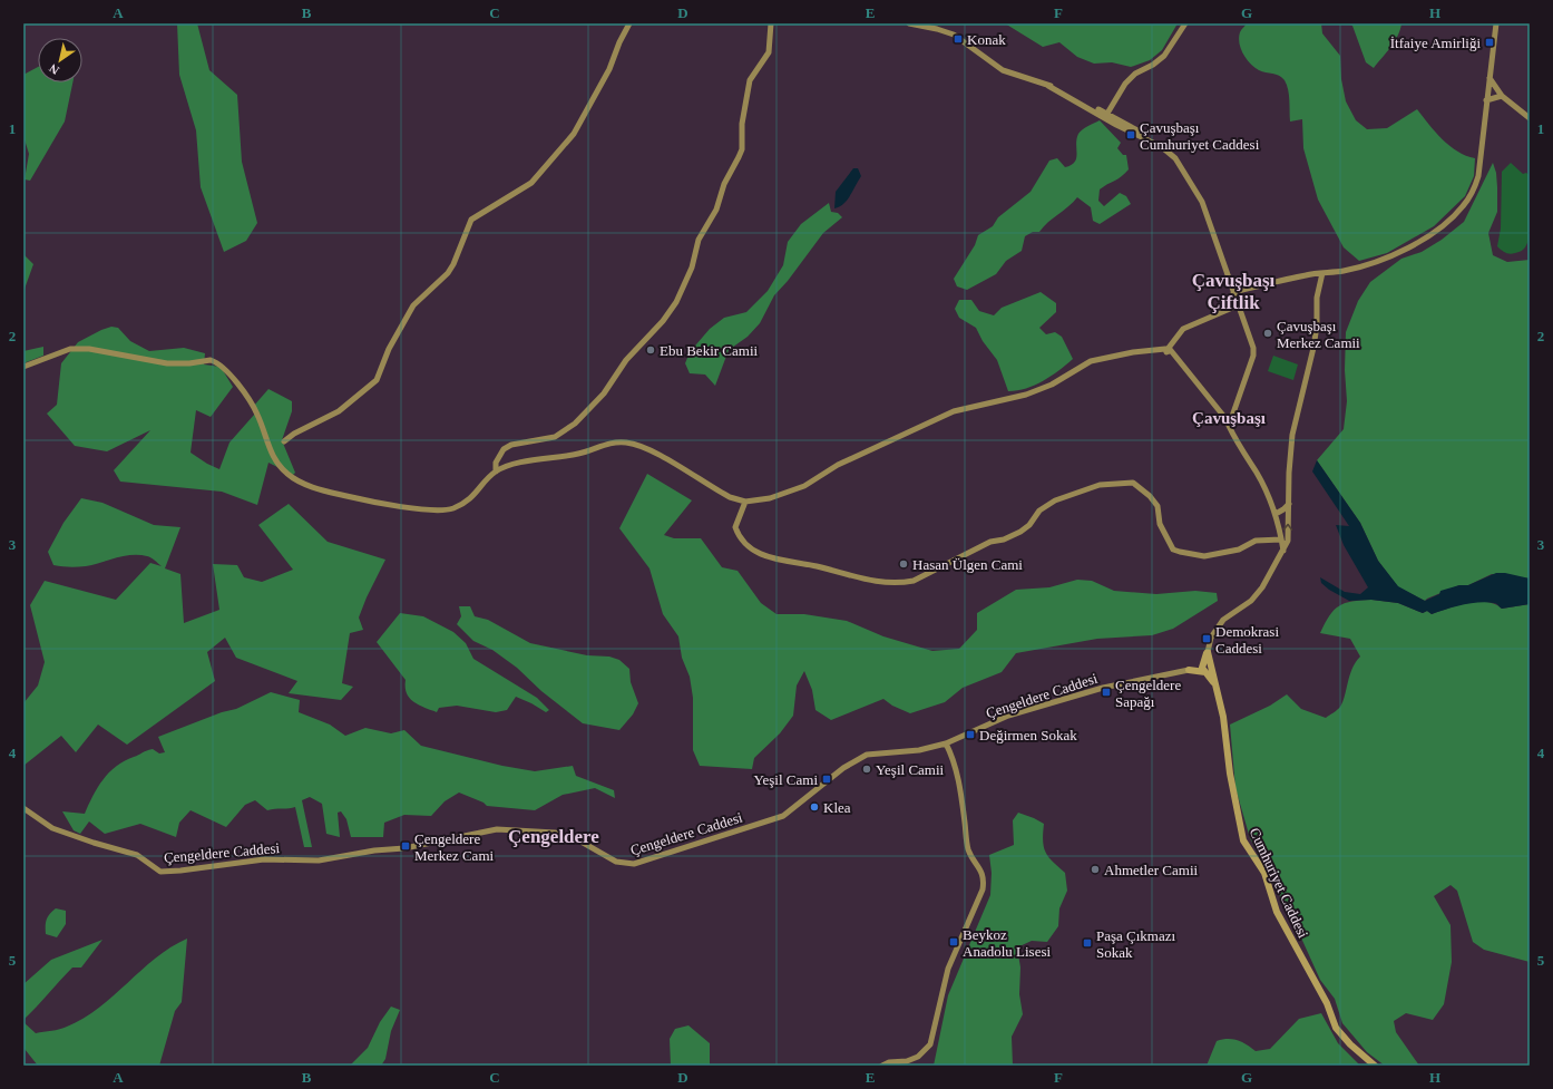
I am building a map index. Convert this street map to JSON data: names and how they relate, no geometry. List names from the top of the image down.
{
  "streets": {
    "main road": ["Cumhuriyet Caddesi"],
    "street": ["Çengeldere Caddesi"]
  },
  "districts": ["Çavuşbaşı Çiftlik", "Çavuşbaşı", "Çengeldere"],
  "places": {
    "transit": [
      "Konak",
      "İtfaiye Amirliği",
      "Çavuşbaşı Cumhuriyet Caddesi",
      "Demokrasi Caddesi",
      "Çengeldere Sapağı",
      "Değirmen Sokak",
      "Yeşil Cami",
      "Çengeldere Merkez Cami",
      "Beykoz Anadolu Lisesi",
      "Paşa Çıkmazı Sokak"
    ],
    "other": [
      "Çavuşbaşı Merkez Camii",
      "Ebu Bekir Camii",
      "Hasan Ülgen Cami",
      "Yeşil Camii",
      "Klea",
      "Ahmetler Camii"
    ]
  },
  "north": "bottom left",
  "grid": {
    "columns": [
      "A",
      "B",
      "C",
      "D",
      "E",
      "F",
      "G",
      "H"
    ],
    "rows": [
      "1",
      "2",
      "3",
      "4",
      "5"
    ]
  }
}
